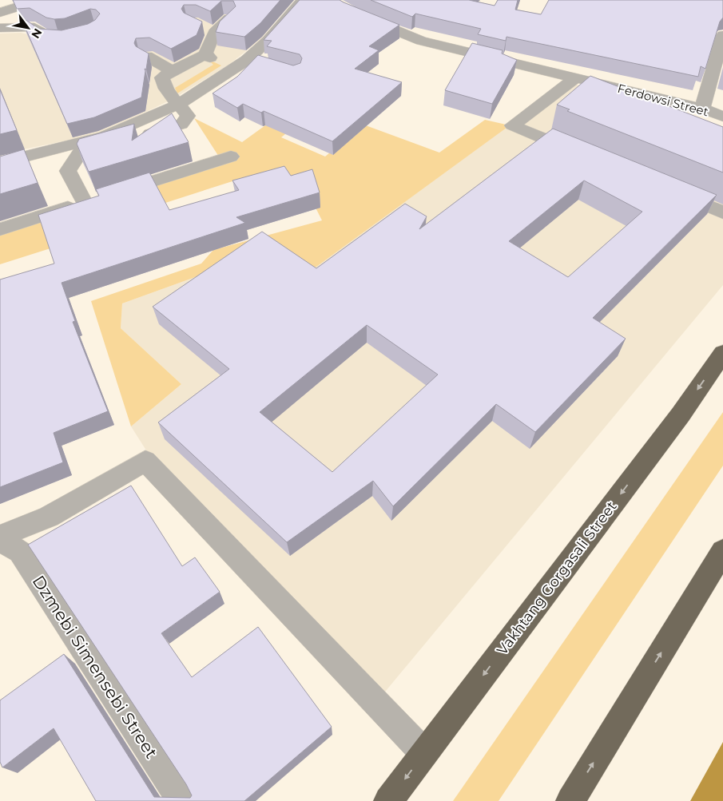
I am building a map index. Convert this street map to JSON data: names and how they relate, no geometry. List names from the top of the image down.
{
  "streets": {
    "highway": ["Vakhtang Gorgasali Street"],
    "street": ["Ferdowsi Street", "Dzmebi Simensebi Street"]
  },
  "north": "bottom right"
}
